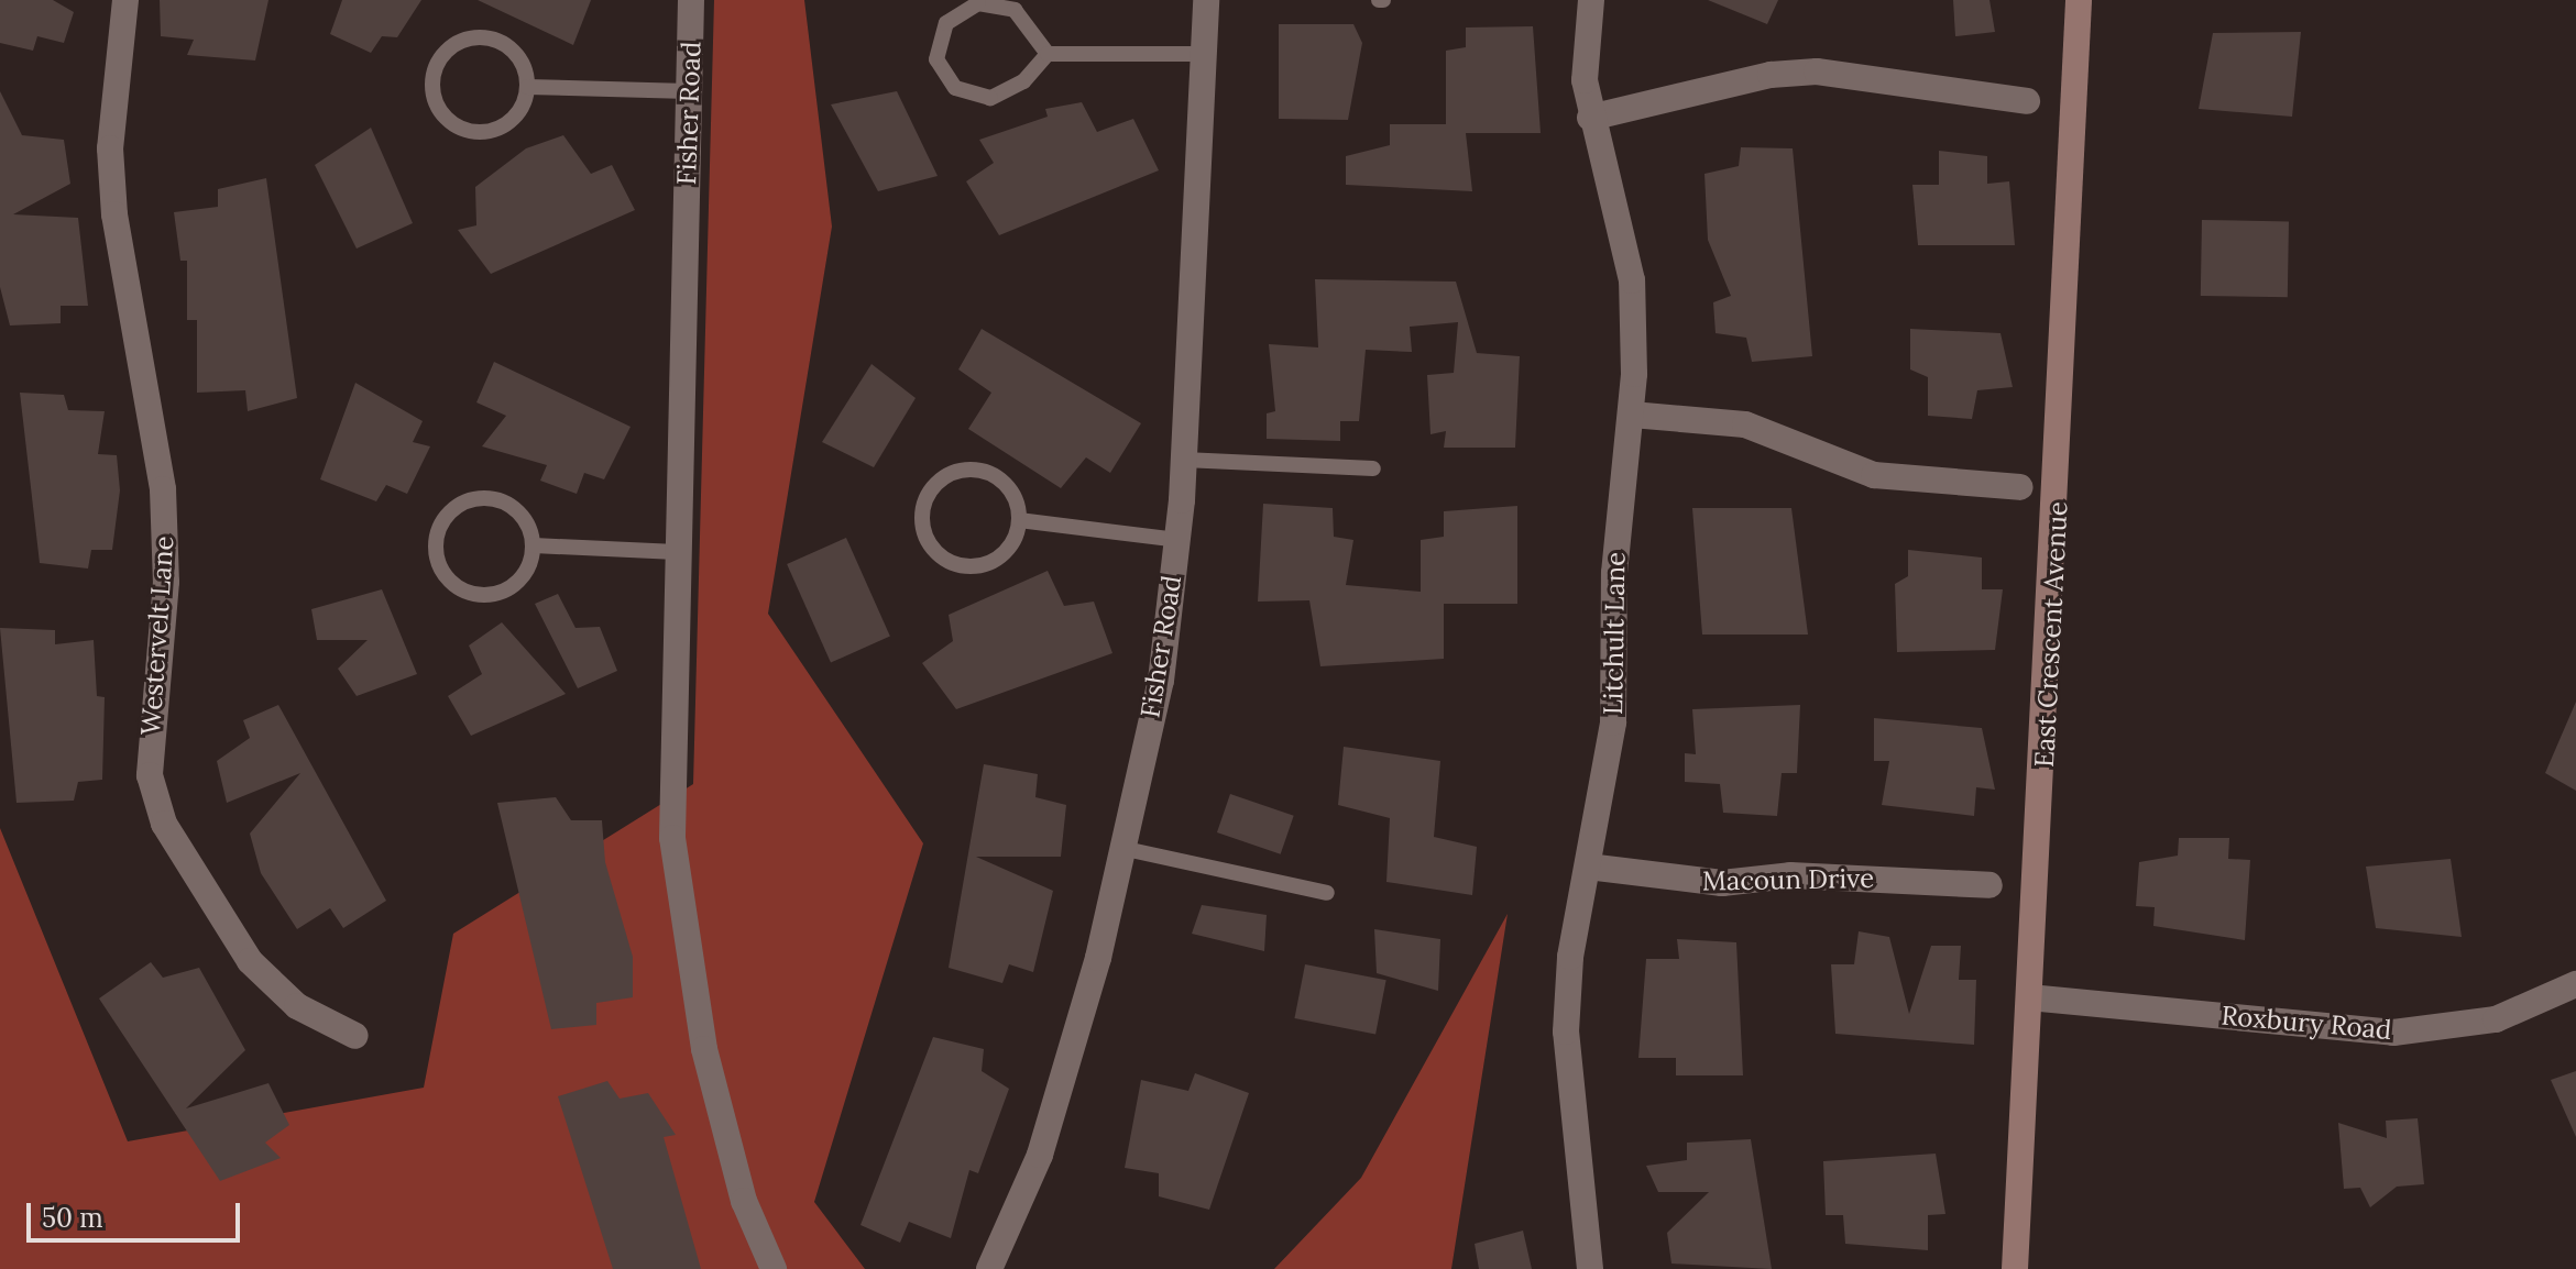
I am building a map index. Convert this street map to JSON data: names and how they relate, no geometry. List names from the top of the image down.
{
  "streets": {
    "street": [
      "Fisher Road",
      "Litchult Lane",
      "East Crescent Avenue",
      "Westervelt Lane",
      "Macoun Drive",
      "Roxbury Road"
    ]
  },
  "crossings": [
    ["Litchult Lane", "Macoun Drive"],
    ["East Crescent Avenue", "Roxbury Road"]
  ],
  "scale_bar": "50 m"
}
